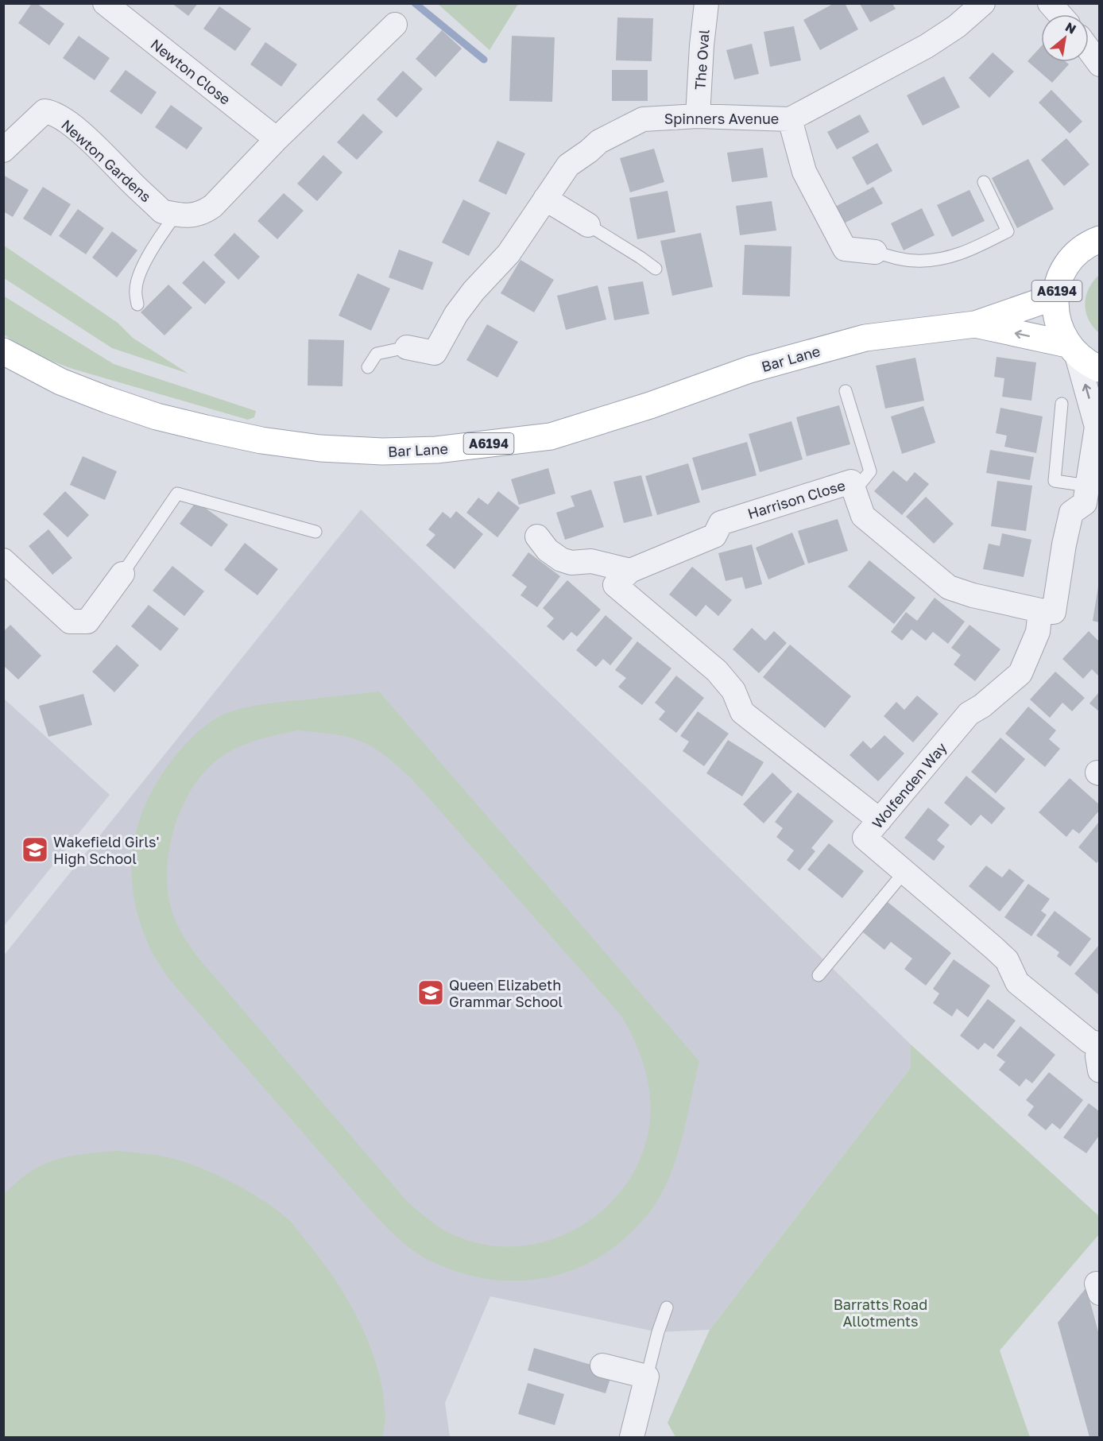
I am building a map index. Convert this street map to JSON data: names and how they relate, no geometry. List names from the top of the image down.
{
  "streets": {
    "main road": ["A6194", "Bar Lane"],
    "street": [
      "The Oval",
      "Newton Close",
      "Spinners Avenue",
      "Newton Gardens",
      "Harrison Close",
      "Wolfenden Way"
    ]
  },
  "crossings": [
    ["The Oval", "Spinners Avenue"],
    ["A6194", "Bar Lane"],
    ["Harrison Close", "Wolfenden Way"]
  ],
  "parks": ["Barratts Road Allotments"],
  "places": {
    "school or university": ["Wakefield Girls' High School", "Queen Elizabeth Grammar School"]
  },
  "north": "top right"
}
